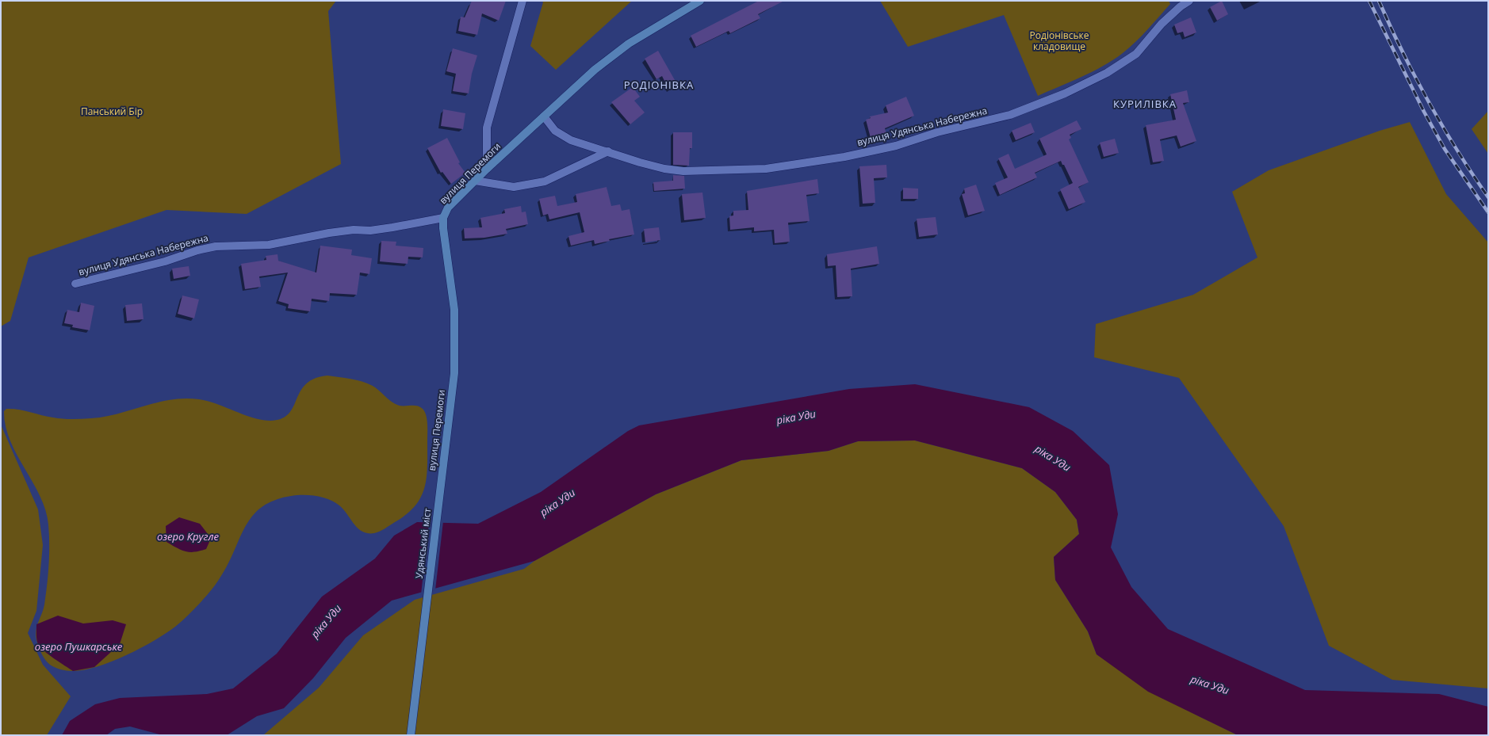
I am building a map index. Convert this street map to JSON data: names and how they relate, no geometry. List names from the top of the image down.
{
  "streets": {
    "street": ["вулиця Удянська Набережна", "вулиця Перемоги", "Удянський міст"]
  },
  "crossings": [
    ["вулиця Удянська Набережна", "вулиця Перемоги"],
    ["вулиця Перемоги", "Удянський міст"]
  ],
  "districts": ["РОДІОНІВКА", "КУРИЛІВКА"],
  "water": ["ріка Уди", "озеро Кругле", "озеро Пушкарське"],
  "parks": ["Родіонівське кладовище", "Панський Бір"]
}
